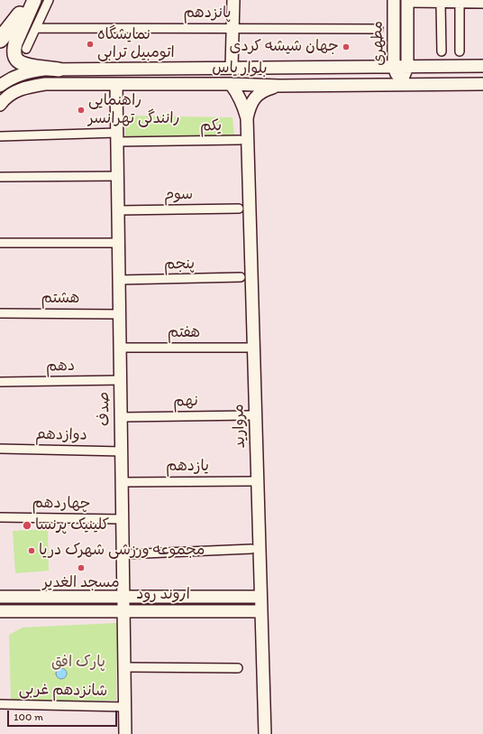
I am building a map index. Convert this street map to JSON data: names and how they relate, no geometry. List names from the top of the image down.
{
  "streets": {
    "street": [
      "پانزدهم",
      "مطهری",
      "بلوار یاس",
      "یکم",
      "سوم",
      "پنجم",
      "هشتم",
      "هفتم",
      "دهم",
      "نهم",
      "صدف",
      "مروارید",
      "دوازدهم",
      "یازدهم",
      "چهاردهم",
      "اروند رود",
      "شانزدهم غربی"
    ]
  },
  "crossings": [
    ["مطهری", "بلوار یاس"],
    ["بلوار یاس", "صدف"],
    ["یکم", "صدف"],
    ["سوم", "صدف"],
    ["پنجم", "صدف"],
    ["هشتم", "صدف"],
    ["هفتم", "صدف"],
    ["دهم", "صدف"],
    ["نهم", "صدف"],
    ["صدف", "دوازدهم"],
    ["صدف", "یازدهم"],
    ["صدف", "چهاردهم"],
    ["صدف", "اروند رود"],
    ["صدف", "شانزدهم غربی"],
    ["مروارید", "اروند رود"]
  ],
  "parks": ["پارک افق"],
  "places": [
    "نمایشگاه اتومبیل ترابی",
    "جهان شیشه کردی",
    "راهنمایی رانندگی تهرانسر",
    "کلینیک پرنسا",
    "مجموعه ورزشی شهرک دریا",
    "مسجد الغدیر"
  ],
  "scale_bar": "100 m"
}
